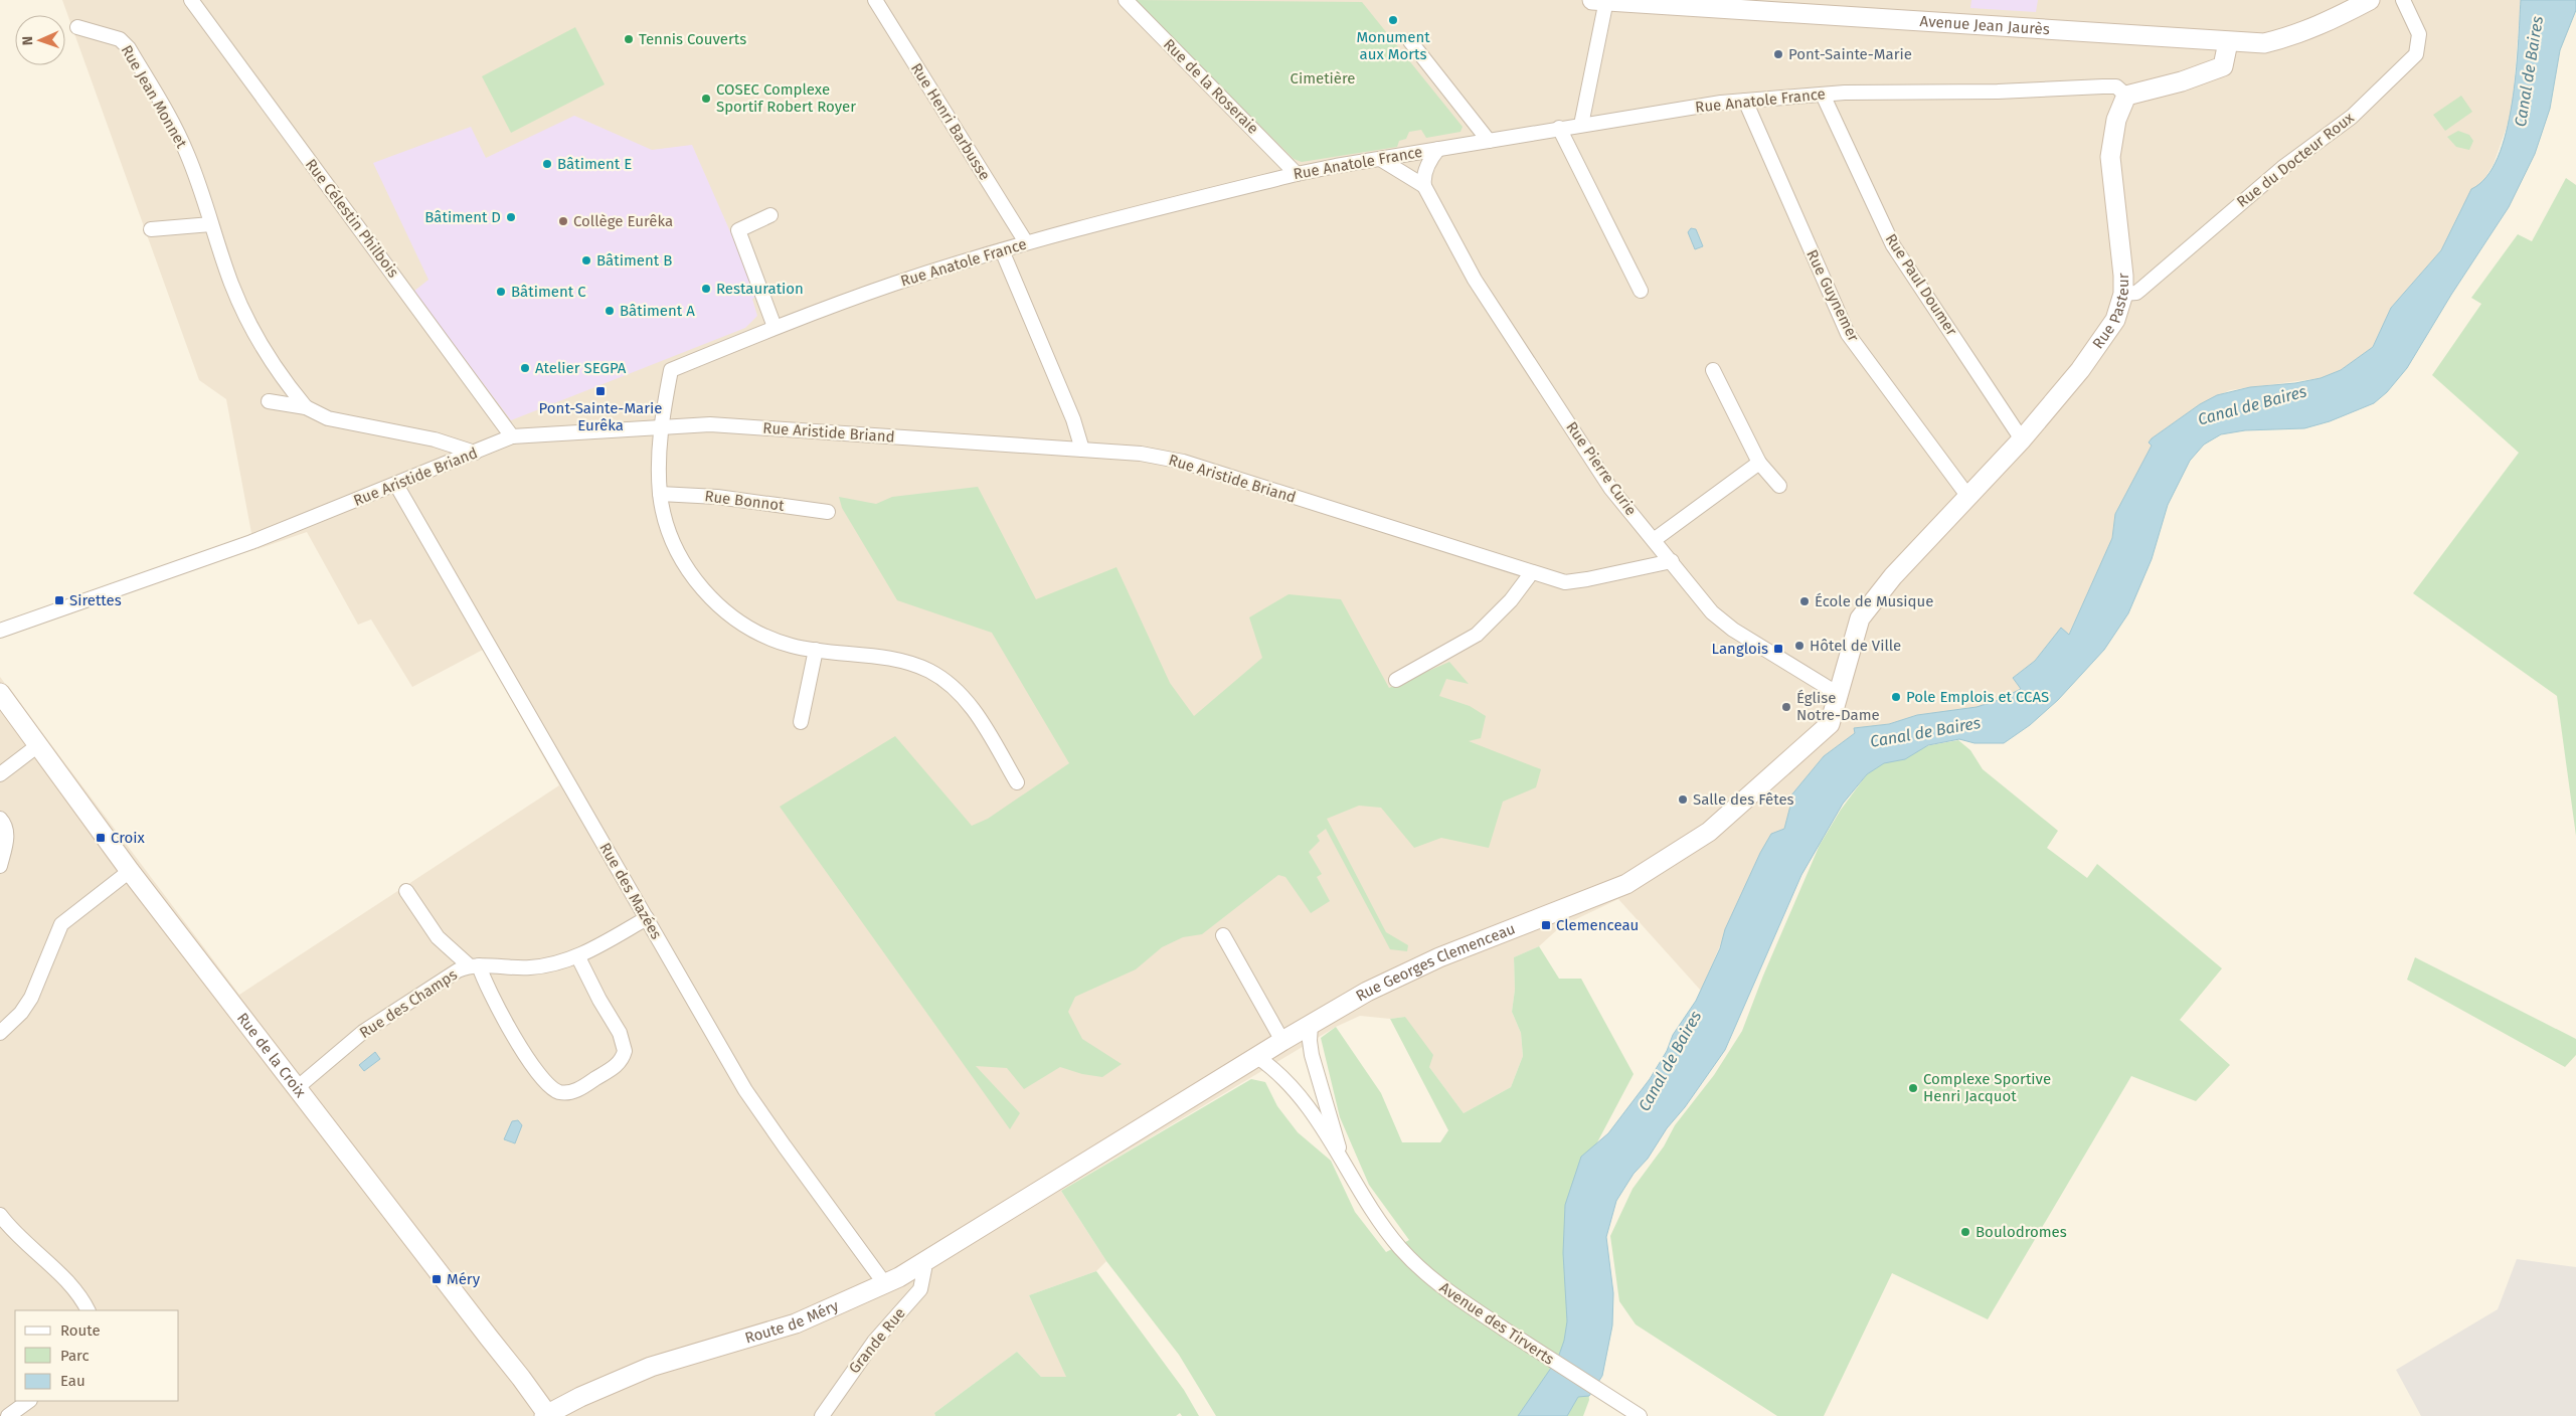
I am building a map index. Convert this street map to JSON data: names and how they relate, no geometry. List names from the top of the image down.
{
  "streets": {
    "main road": [
      "Avenue Jean Jaurès",
      "Rue Pasteur",
      "Rue Georges Clemenceau",
      "Rue de la Croix",
      "Route de Méry"
    ],
    "street": [
      "Rue de la Roseraie",
      "Rue Jean Monnet",
      "Rue Anatole France",
      "Rue Henri Barbusse",
      "Rue du Docteur Roux",
      "Rue Célestin Philbois",
      "Rue Paul Doumer",
      "Rue Guynemer",
      "Rue Aristide Briand",
      "Rue Pierre Curie",
      "Rue Bonnot",
      "Rue des Mazées",
      "Rue des Champs",
      "Avenue des Tirverts",
      "Grande Rue"
    ]
  },
  "crossings": [
    ["Rue de la Roseraie", "Rue Anatole France"],
    ["Rue Anatole France", "Rue Henri Barbusse"],
    ["Rue Anatole France", "Rue Paul Doumer"],
    ["Rue Anatole France", "Rue Guynemer"],
    ["Rue Anatole France", "Rue Pasteur"],
    ["Rue Anatole France", "Rue Aristide Briand"],
    ["Rue du Docteur Roux", "Rue Pasteur"],
    ["Rue Célestin Philbois", "Rue Aristide Briand"],
    ["Rue Paul Doumer", "Rue Pasteur"],
    ["Rue Guynemer", "Rue Pasteur"],
    ["Rue Pasteur", "Rue Pierre Curie"],
    ["Rue Pasteur", "Rue Georges Clemenceau"],
    ["Rue Aristide Briand", "Rue Pierre Curie"],
    ["Rue Aristide Briand", "Rue des Mazées"],
    ["Rue des Mazées", "Rue des Champs"],
    ["Rue des Mazées", "Route de Méry"],
    ["Rue Georges Clemenceau", "Route de Méry"],
    ["Rue Georges Clemenceau", "Avenue des Tirverts"],
    ["Rue des Champs", "Rue de la Croix"],
    ["Rue de la Croix", "Route de Méry"],
    ["Route de Méry", "Grande Rue"]
  ],
  "water": ["Canal de Baires"],
  "parks": ["Cimetière"],
  "places": {
    "other": [
      "Monument aux Morts",
      "Tennis Couverts",
      "Pont-Sainte-Marie",
      "COSEC Complexe Sportif Robert Royer",
      "Bâtiment E",
      "Bâtiment D",
      "Collège Eurêka",
      "Bâtiment B",
      "Restauration",
      "Bâtiment C",
      "Bâtiment A",
      "Atelier SEGPA",
      "École de Musique",
      "Hôtel de Ville",
      "Pole Emplois et CCAS",
      "Église Notre-Dame",
      "Salle des Fêtes",
      "Complexe Sportive Henri Jacquot",
      "Boulodromes"
    ],
    "transit": [
      "Pont-Sainte-Marie Eurêka",
      "Sirettes",
      "Langlois",
      "Croix",
      "Clemenceau",
      "Méry"
    ]
  },
  "legend": ["Route", "Parc", "Eau"],
  "north": "left"
}
